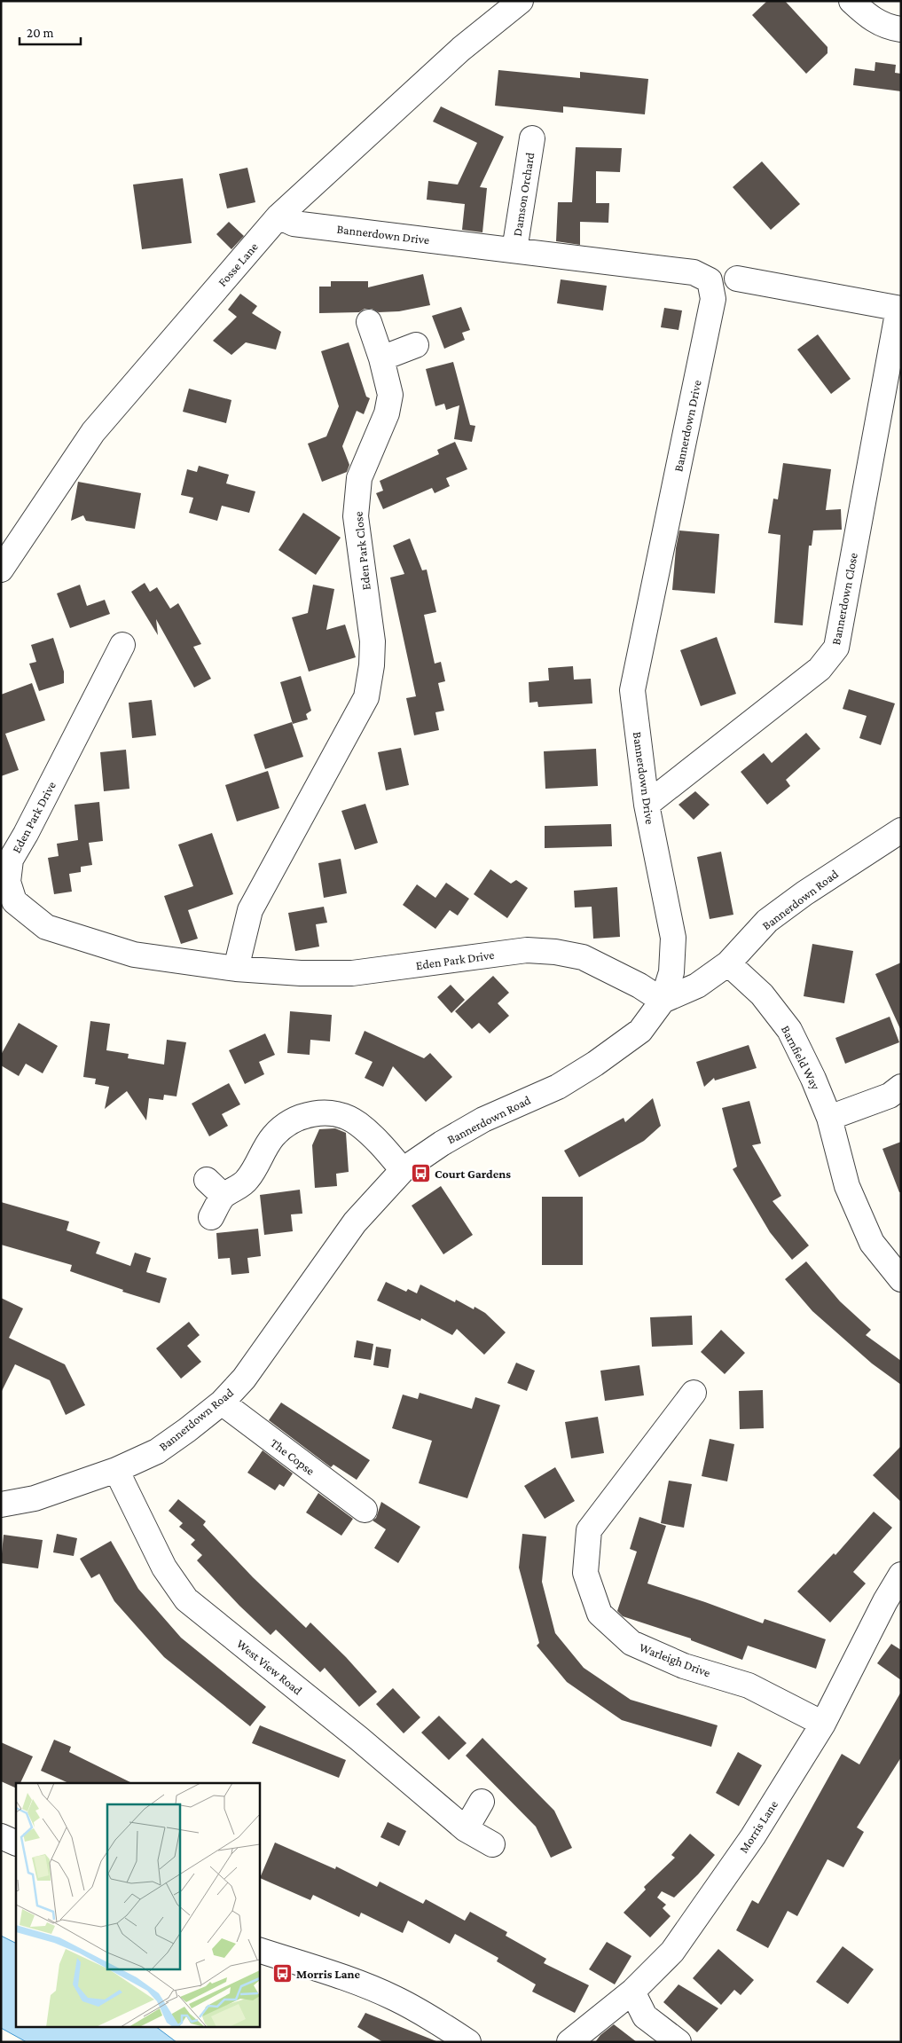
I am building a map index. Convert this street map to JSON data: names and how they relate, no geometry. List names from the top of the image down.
{
  "streets": {
    "street": [
      "Damson Orchard",
      "Bannerdown Drive",
      "Fosse Lane",
      "Eden Park Close",
      "Bannerdown Close",
      "Eden Park Drive",
      "Bannerdown Road",
      "Barnfield Way",
      "The Copse",
      "Warleigh Drive",
      "West View Road",
      "Morris Lane"
    ]
  },
  "crossings": [
    ["Damson Orchard", "Bannerdown Drive"],
    ["Bannerdown Drive", "Fosse Lane"],
    ["Bannerdown Drive", "Bannerdown Close"],
    ["Bannerdown Drive", "Eden Park Drive"],
    ["Bannerdown Drive", "Bannerdown Road"],
    ["Eden Park Close", "Eden Park Drive"],
    ["Eden Park Drive", "Bannerdown Road"],
    ["Bannerdown Road", "Barnfield Way"],
    ["Bannerdown Road", "The Copse"],
    ["Bannerdown Road", "West View Road"],
    ["Warleigh Drive", "Morris Lane"]
  ],
  "places": {
    "bus stop": ["Court Gardens", "Morris Lane"]
  },
  "scale_bar": "20 m"
}
